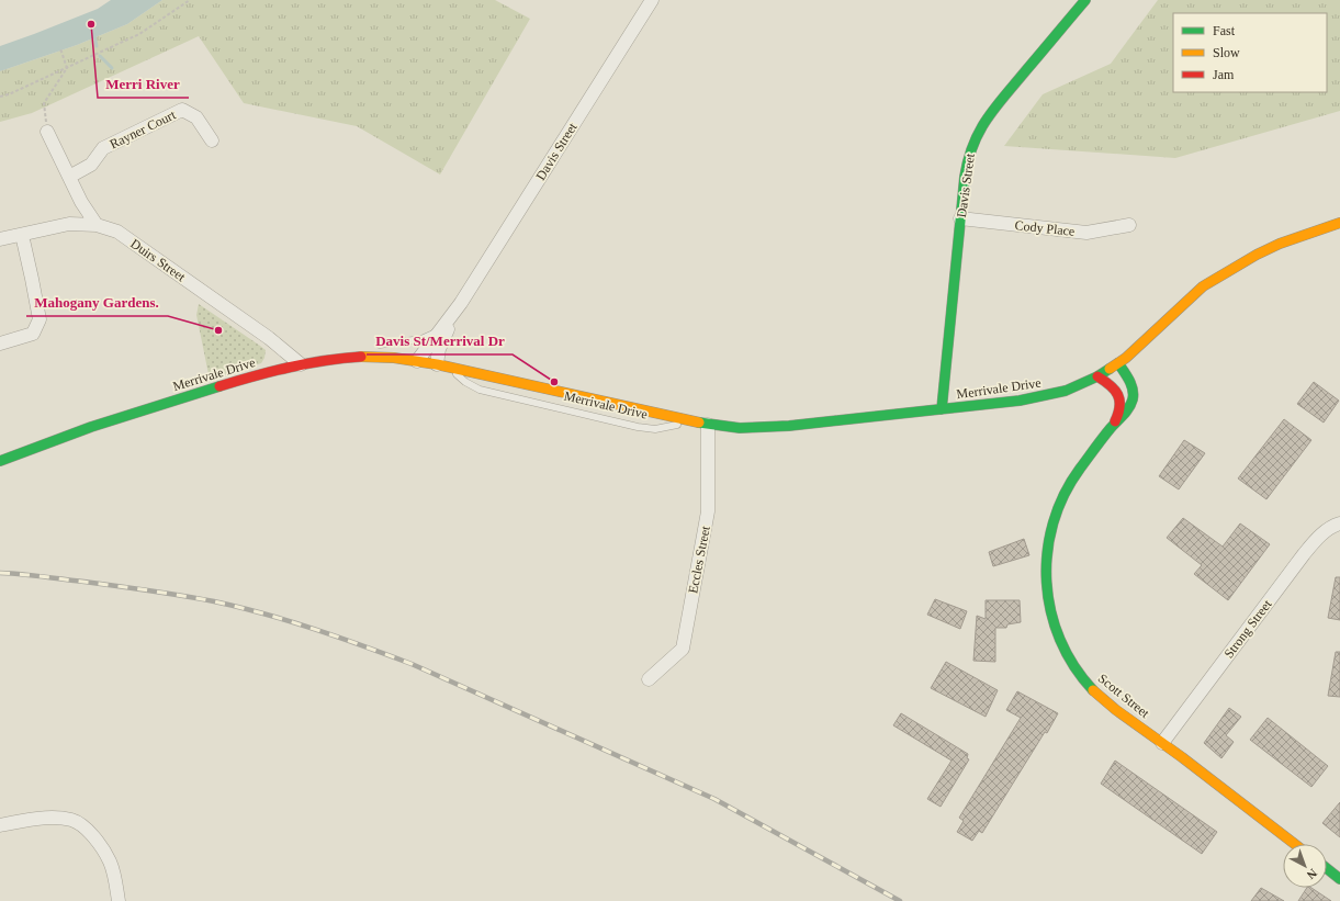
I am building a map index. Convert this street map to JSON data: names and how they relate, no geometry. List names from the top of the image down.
{
  "streets": {
    "street": [
      "Rayner Court",
      "Davis Street",
      "Cody Place",
      "Duirs Street",
      "Merrivale Drive",
      "Eccles Street",
      "Strong Street",
      "Scott Street"
    ]
  },
  "crossings": [
    ["Davis Street", "Cody Place"],
    ["Davis Street", "Merrivale Drive"],
    ["Duirs Street", "Merrivale Drive"],
    ["Merrivale Drive", "Eccles Street"],
    ["Merrivale Drive", "Scott Street"],
    ["Strong Street", "Scott Street"]
  ],
  "places": ["Merri River", "Mahogany Gardens.", "Davis St/Merrival Dr"],
  "legend": ["Fast", "Slow", "Jam"],
  "north": "bottom right"
}
